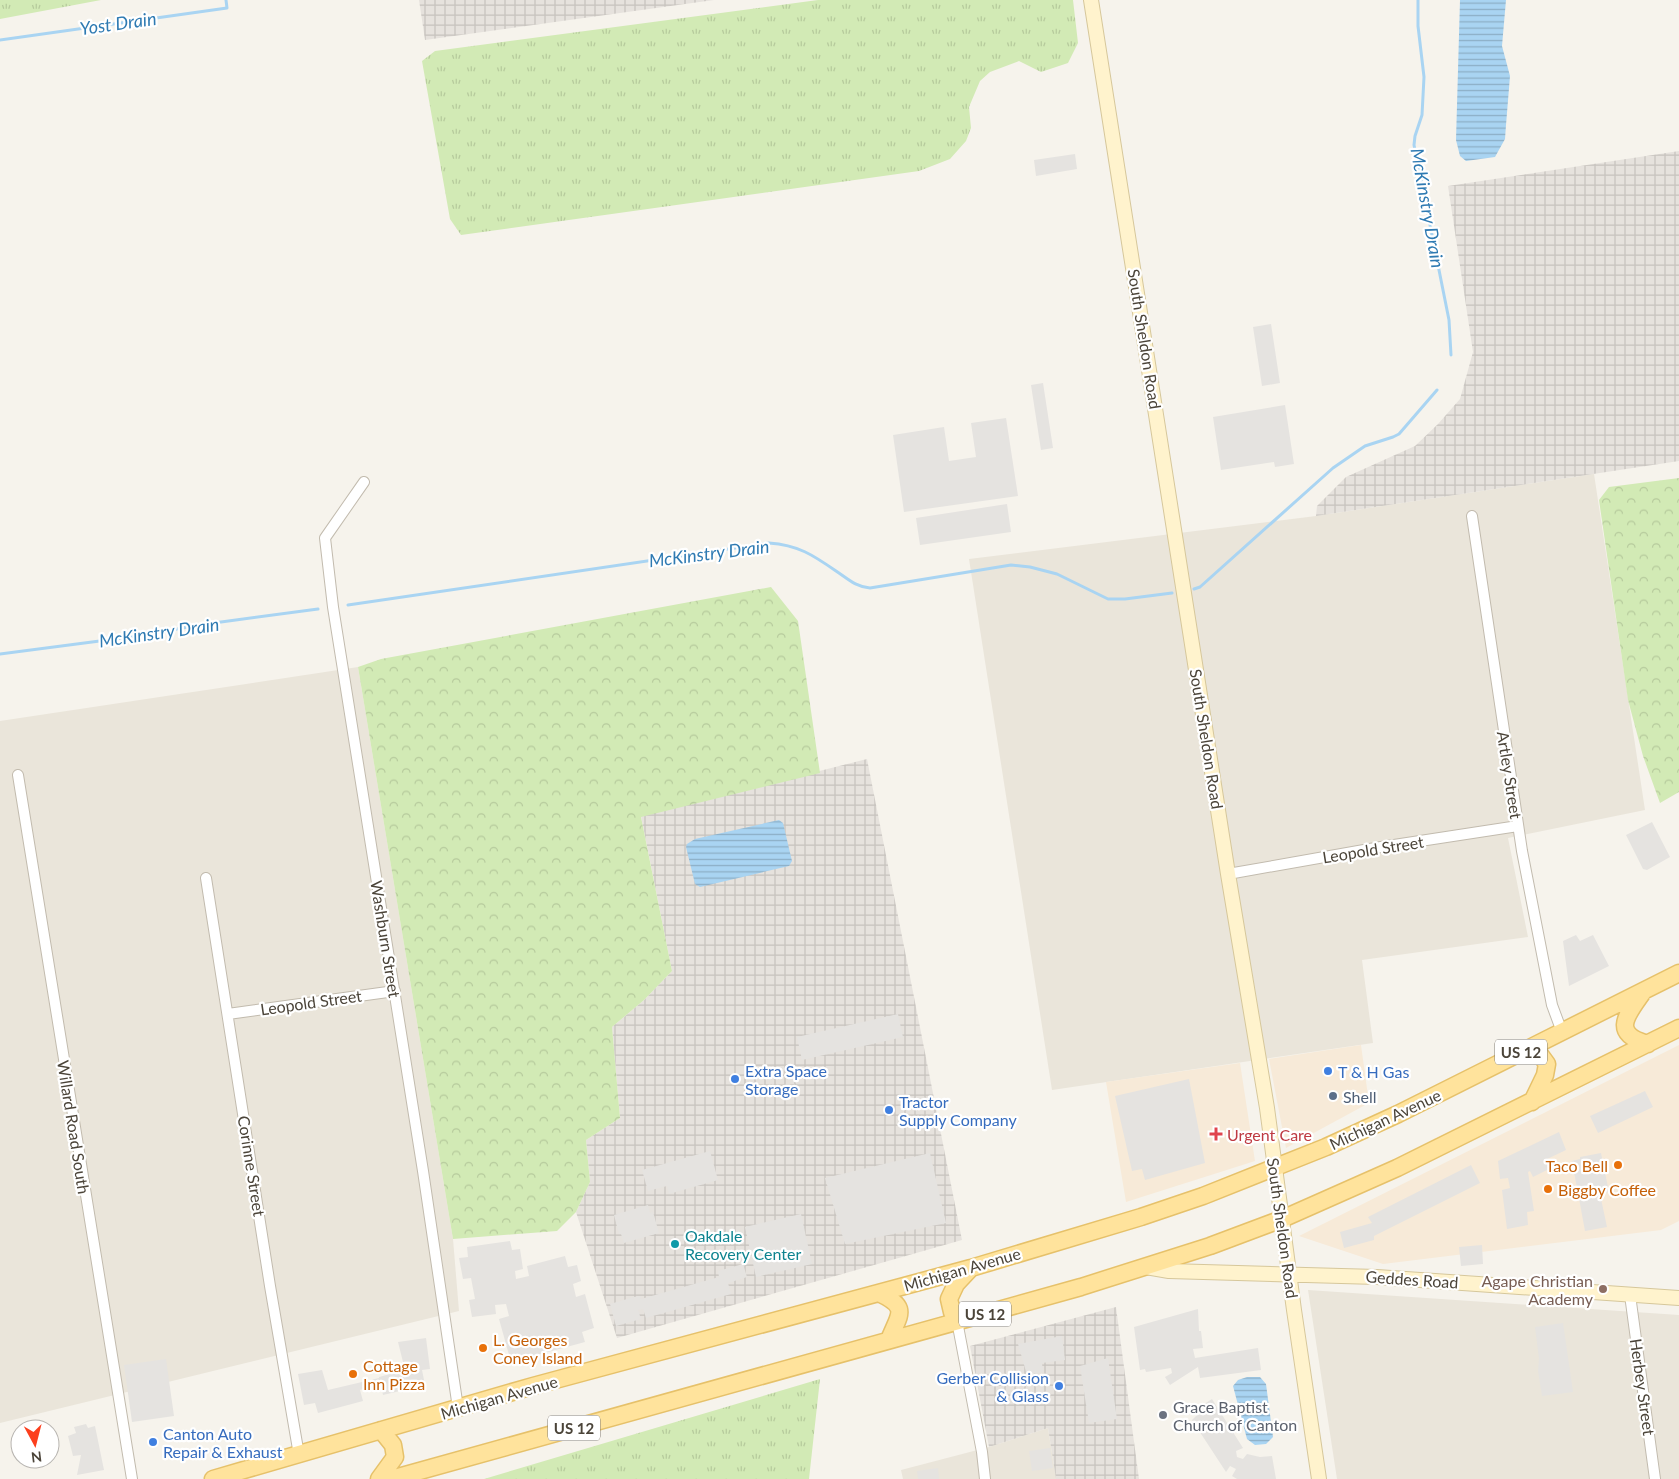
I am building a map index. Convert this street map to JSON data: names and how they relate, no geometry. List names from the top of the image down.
{
  "streets": {
    "main road": ["US 12", "Michigan Avenue"],
    "street": [
      "South Sheldon Road",
      "Artley Street",
      "Leopold Street",
      "Washburn Street",
      "Willard Road South",
      "Corinne Street",
      "Geddes Road",
      "Herbey Street"
    ]
  },
  "crossings": [
    ["South Sheldon Road", "Leopold Street"],
    ["South Sheldon Road", "US 12"],
    ["South Sheldon Road", "Michigan Avenue"],
    ["South Sheldon Road", "Geddes Road"],
    ["Artley Street", "Leopold Street"],
    ["Artley Street", "Michigan Avenue"],
    ["Leopold Street", "Washburn Street"],
    ["Leopold Street", "Corinne Street"],
    ["Washburn Street", "Michigan Avenue"],
    ["US 12", "Geddes Road"],
    ["Michigan Avenue", "Corinne Street"],
    ["Geddes Road", "Herbey Street"]
  ],
  "water": ["Yost Drain", "McKinstry Drain"],
  "places": {
    "other": [
      "T & H Gas",
      "Extra Space Storage",
      "Shell",
      "Tractor Supply Company",
      "Taco Bell",
      "Biggby Coffee",
      "Oakdale Recovery Center",
      "Agape Christian Academy",
      "L. Georges Coney Island",
      "Cottage Inn Pizza",
      "Gerber Collision & Glass",
      "Grace Baptist Church of Canton",
      "Canton Auto Repair & Exhaust"
    ],
    "health": ["Urgent Care"]
  },
  "north": "bottom"
}
